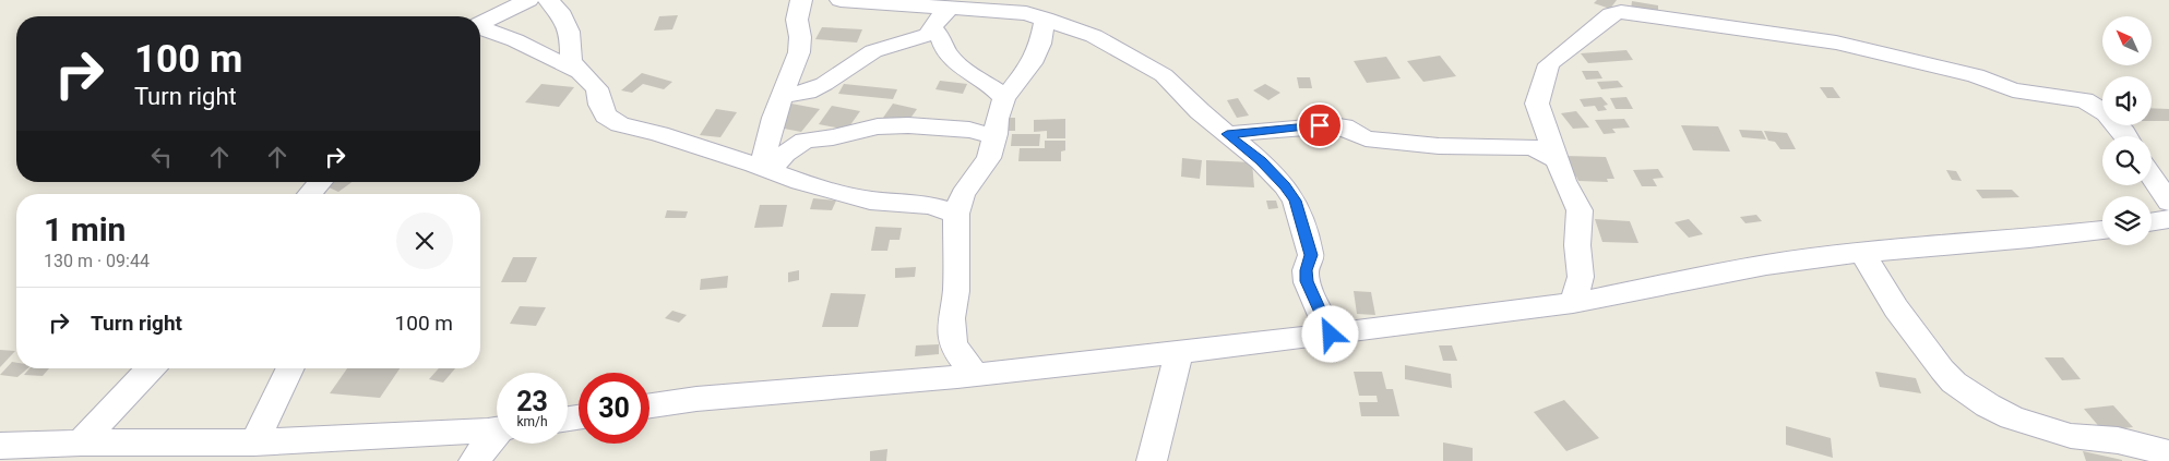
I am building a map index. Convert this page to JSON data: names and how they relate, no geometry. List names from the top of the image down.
{
  "north": "top left",
  "page": {
    "turn": ["100 m", "Turn right"],
    "heading": ["1 min", "130 m · 09:44"],
    "list": [
      {
        "name": "Turn right",
        "value": "100 m"
      }
    ],
    "speed": "23 km/h",
    "limit": "30"
  }
}
